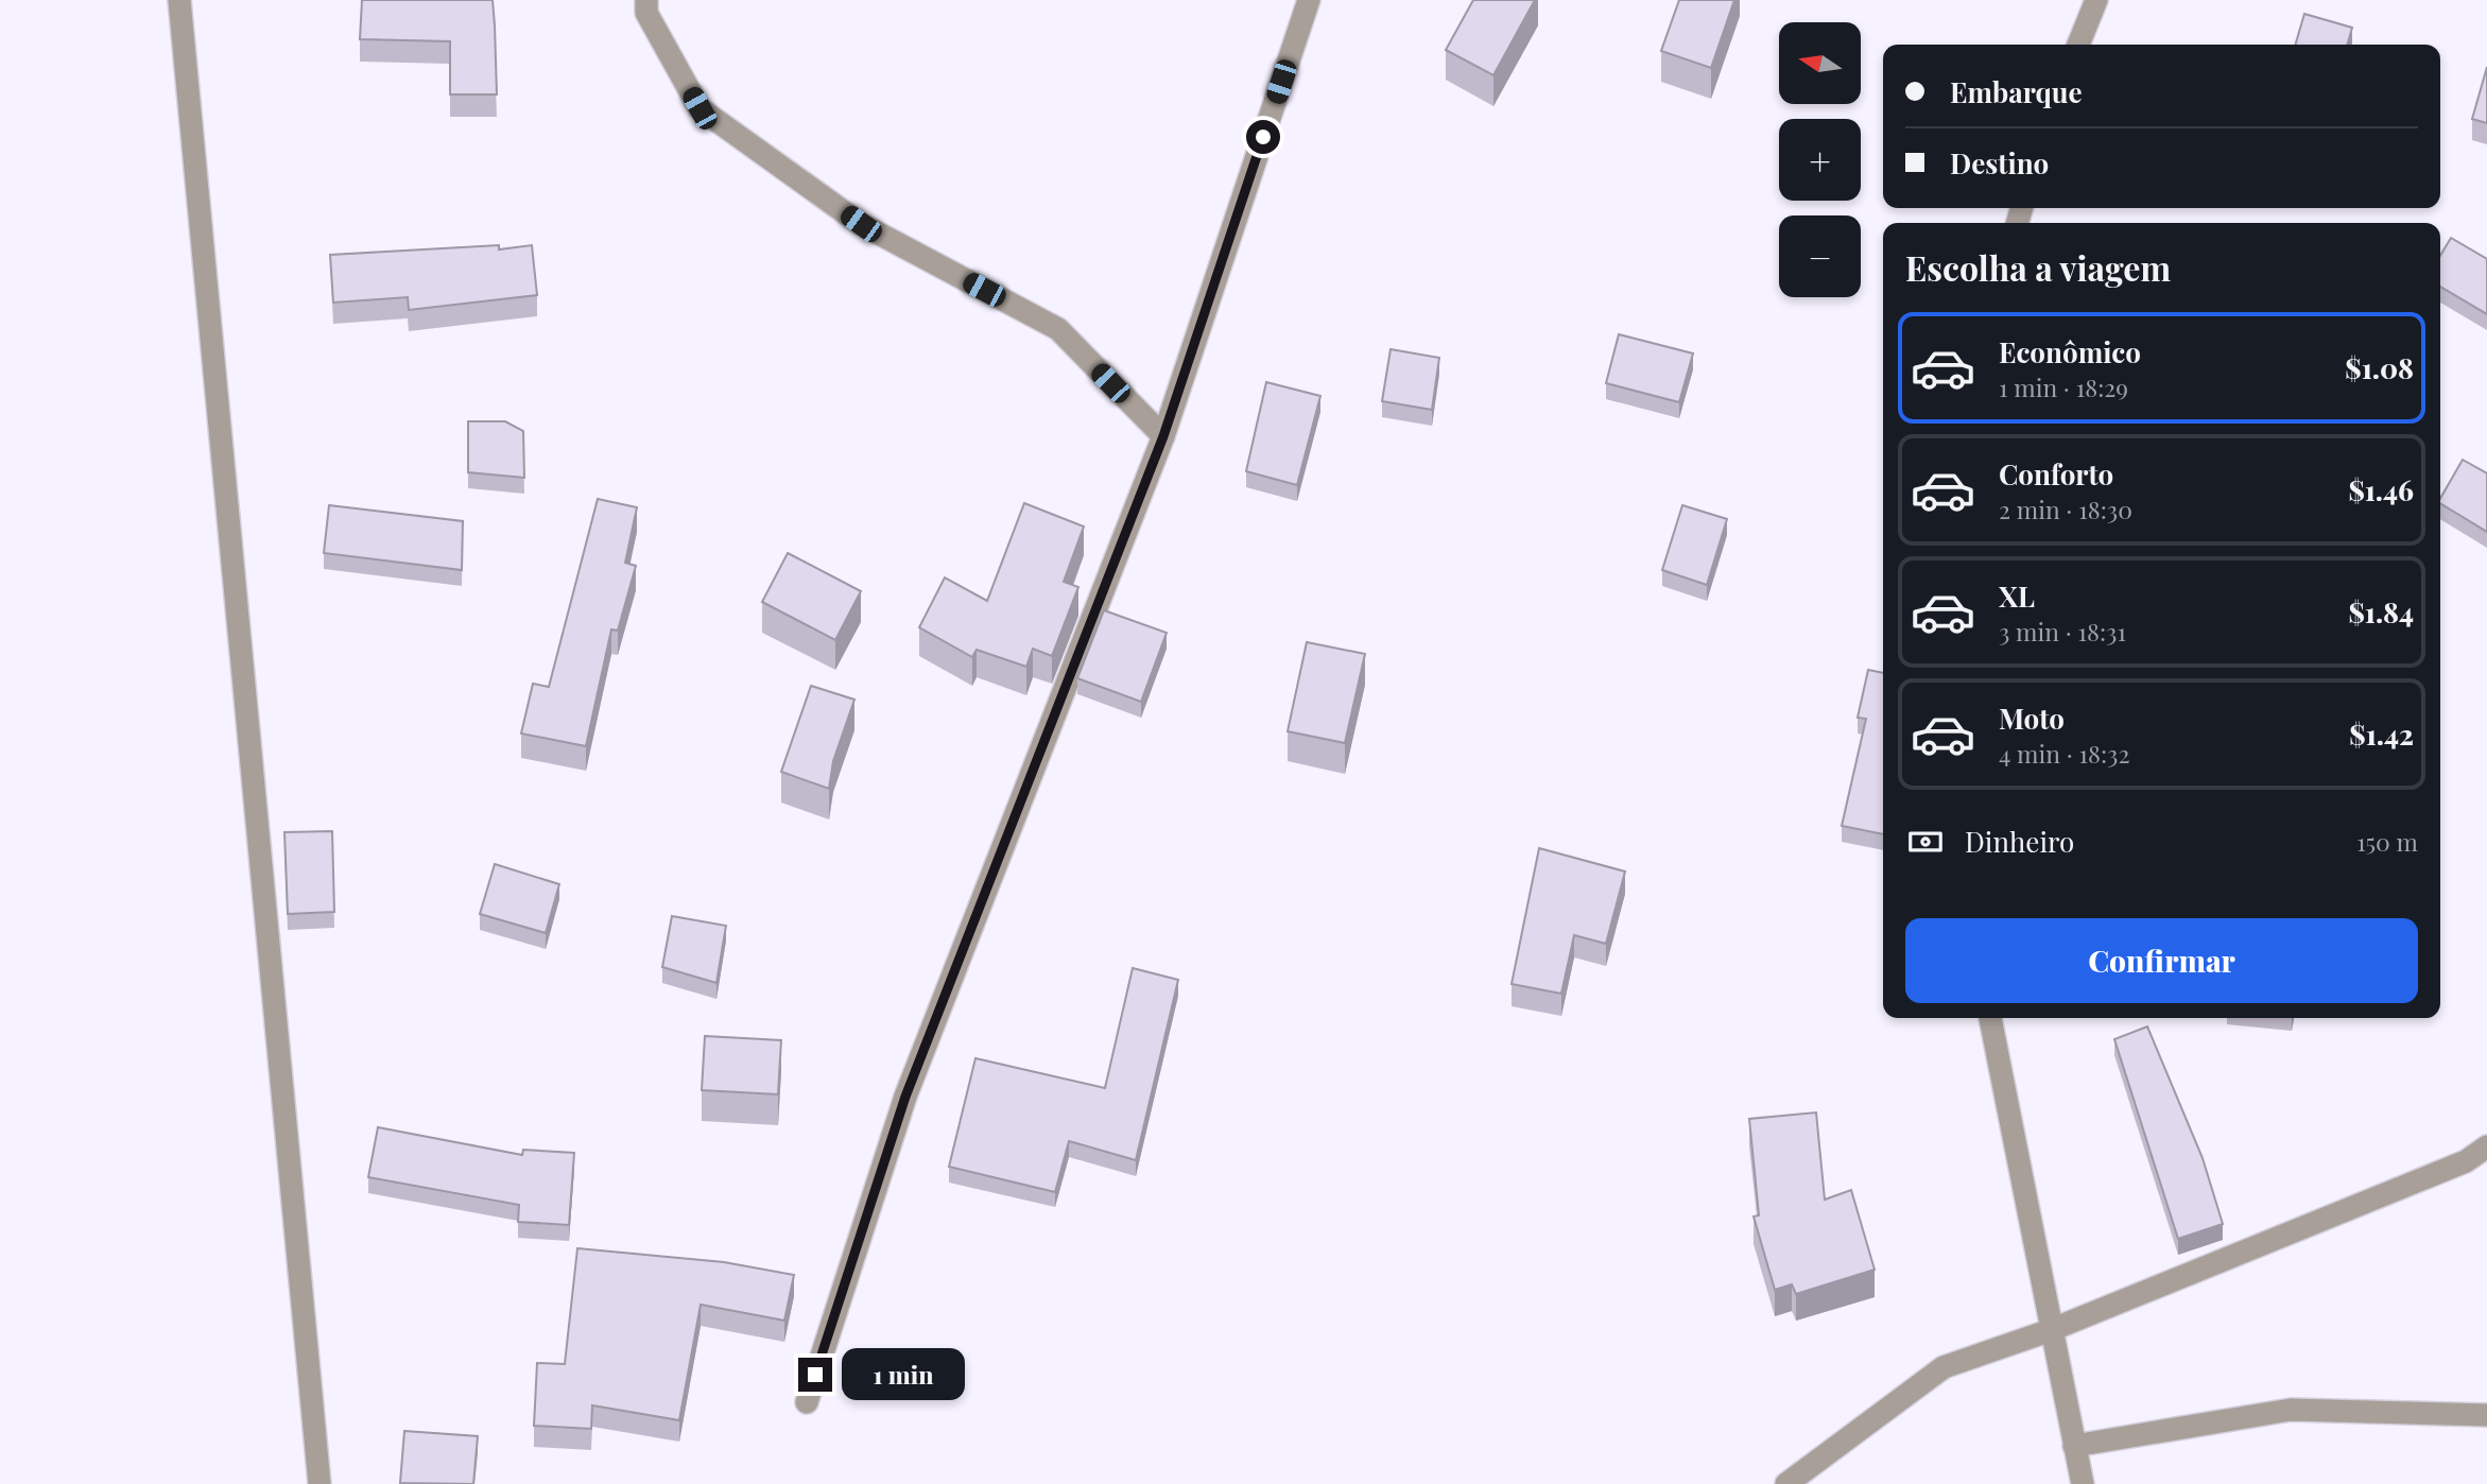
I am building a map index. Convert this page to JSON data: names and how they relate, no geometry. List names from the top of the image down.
{
  "north": "left",
  "page": {
    "map_buttons": ["+", "−"],
    "banner": ["Embarque", "Destino"],
    "heading": "Escolha a viagem",
    "list": [
      {
        "name": "Econômico",
        "note": "1 min · 18:29",
        "value": "$1.08"
      },
      {
        "name": "Conforto",
        "note": "2 min · 18:30",
        "value": "$1.46"
      },
      {
        "name": "XL",
        "note": "3 min · 18:31",
        "value": "$1.84"
      },
      {
        "name": "Moto",
        "note": "4 min · 18:32",
        "value": "$1.42"
      }
    ],
    "pay": ["Dinheiro", "150 m"],
    "buttons": "Confirmar",
    "bubble": "1 min"
  }
}
